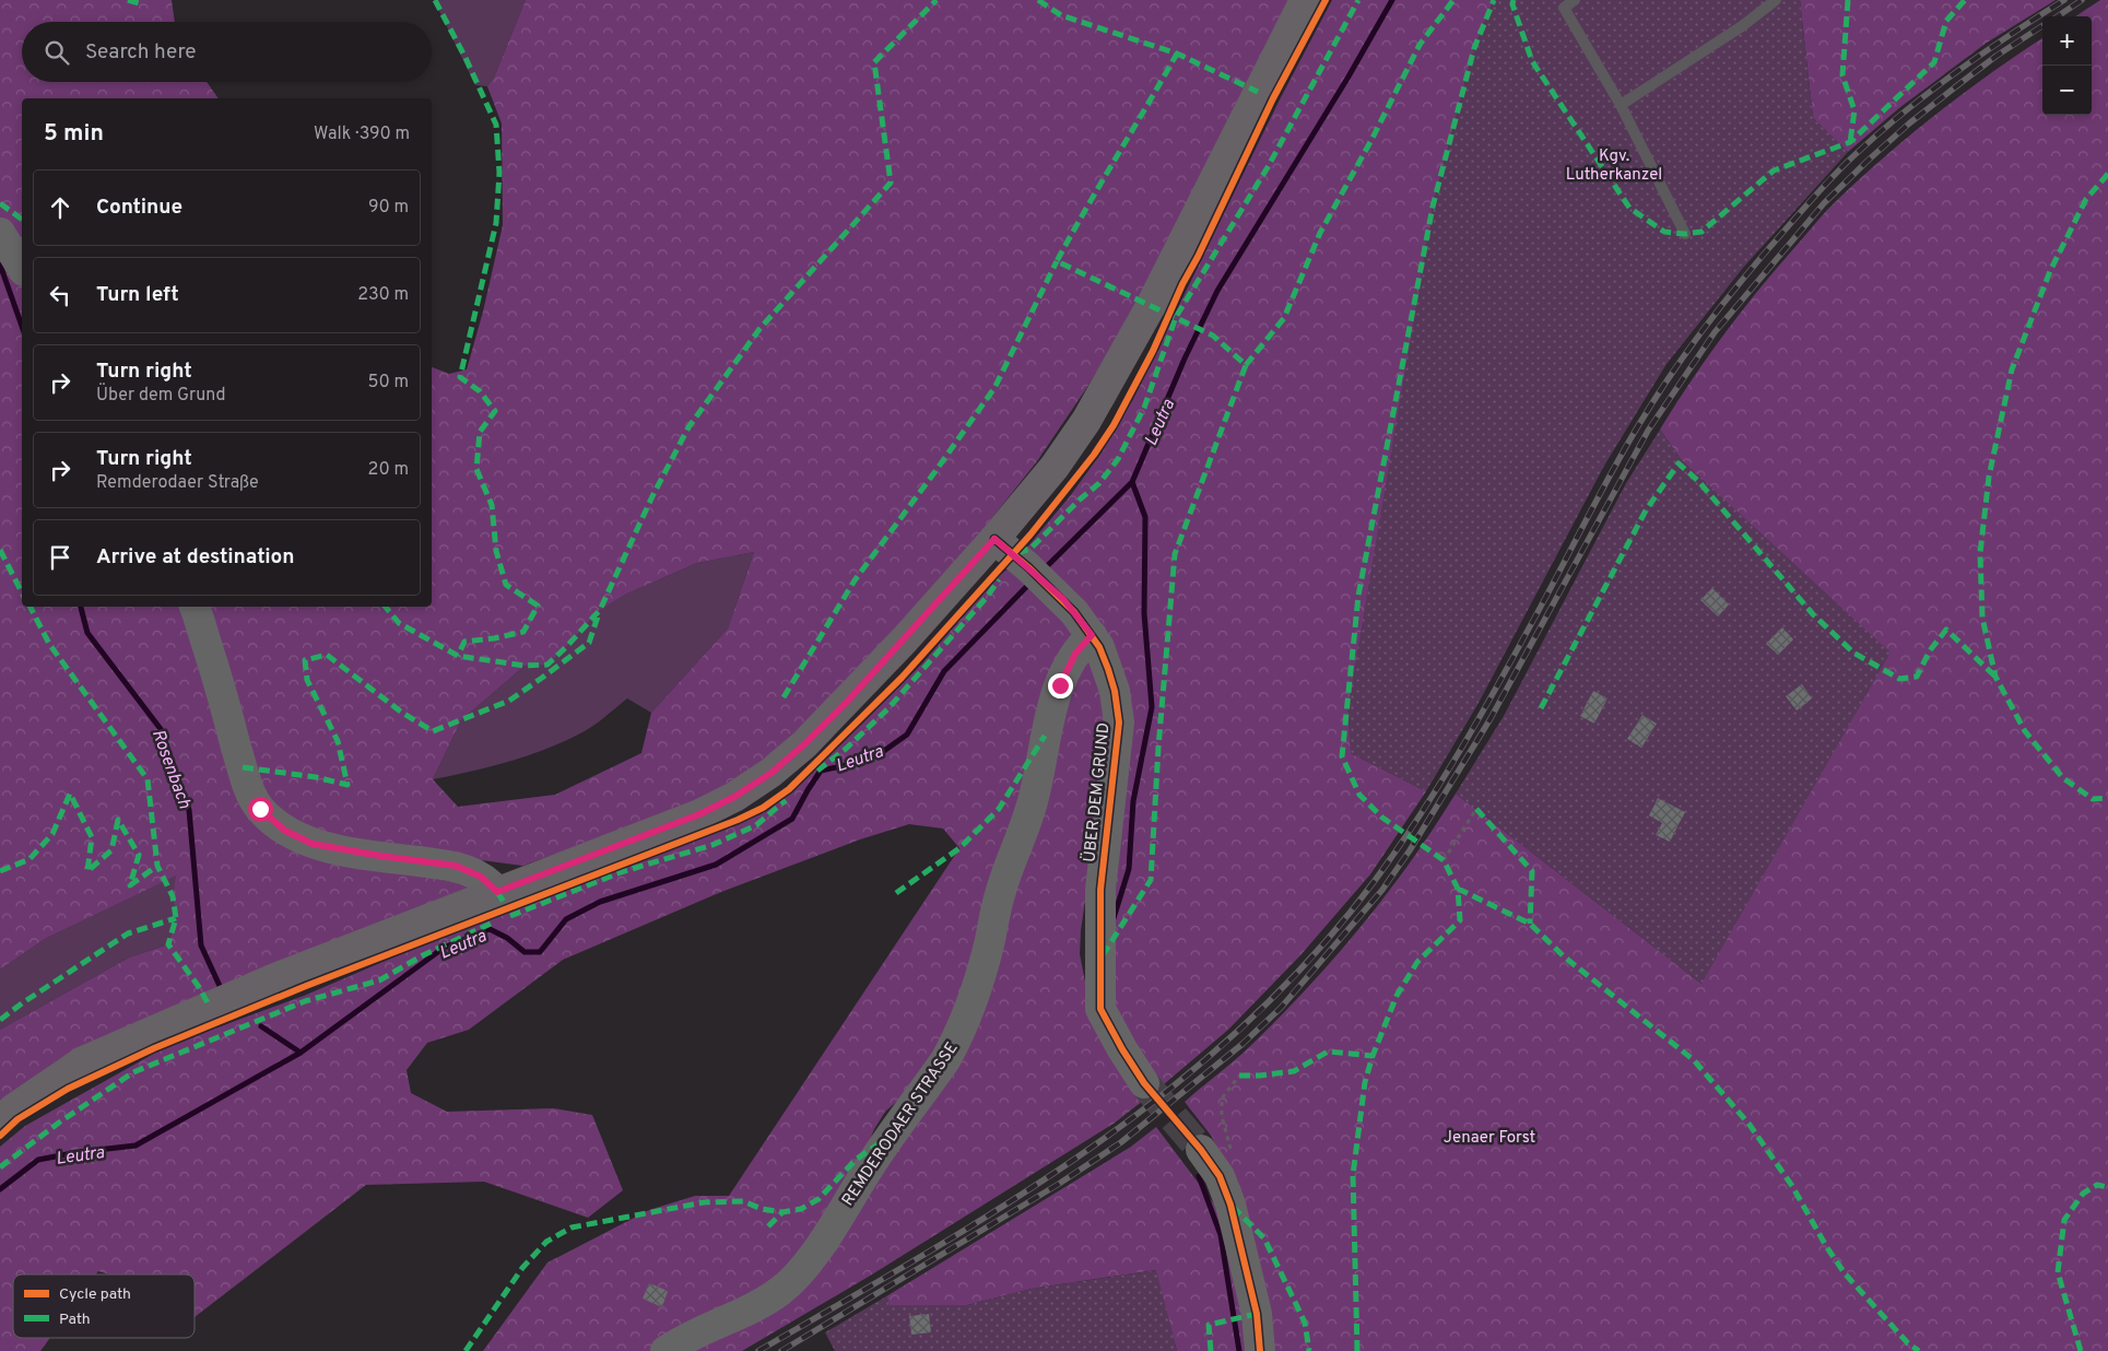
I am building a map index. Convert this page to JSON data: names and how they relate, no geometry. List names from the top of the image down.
{
  "streets": {
    "street": ["ÜBER DEM GRUND", "REMDERODAER STRASSE"]
  },
  "crossings": [
    ["ÜBER DEM GRUND", "REMDERODAER STRASSE"]
  ],
  "water": ["Leutra", "Rosenbach"],
  "parks": ["Kgv. Lutherkanzel", "Jenaer Forst"],
  "legend": ["Cycle path", "Path"],
  "page": {
    "map_buttons": ["+", "−"],
    "search": "Search here",
    "heading": ["5 min", "Walk · 390 m"],
    "list": [
      ["Continue", "90 m"],
      ["Turn left", "230 m"],
      ["Turn right", "Über dem Grund", "50 m"],
      ["Turn right", "Remderodaer Straße", "20 m"],
      "Arrive at destination"
    ]
  }
}
